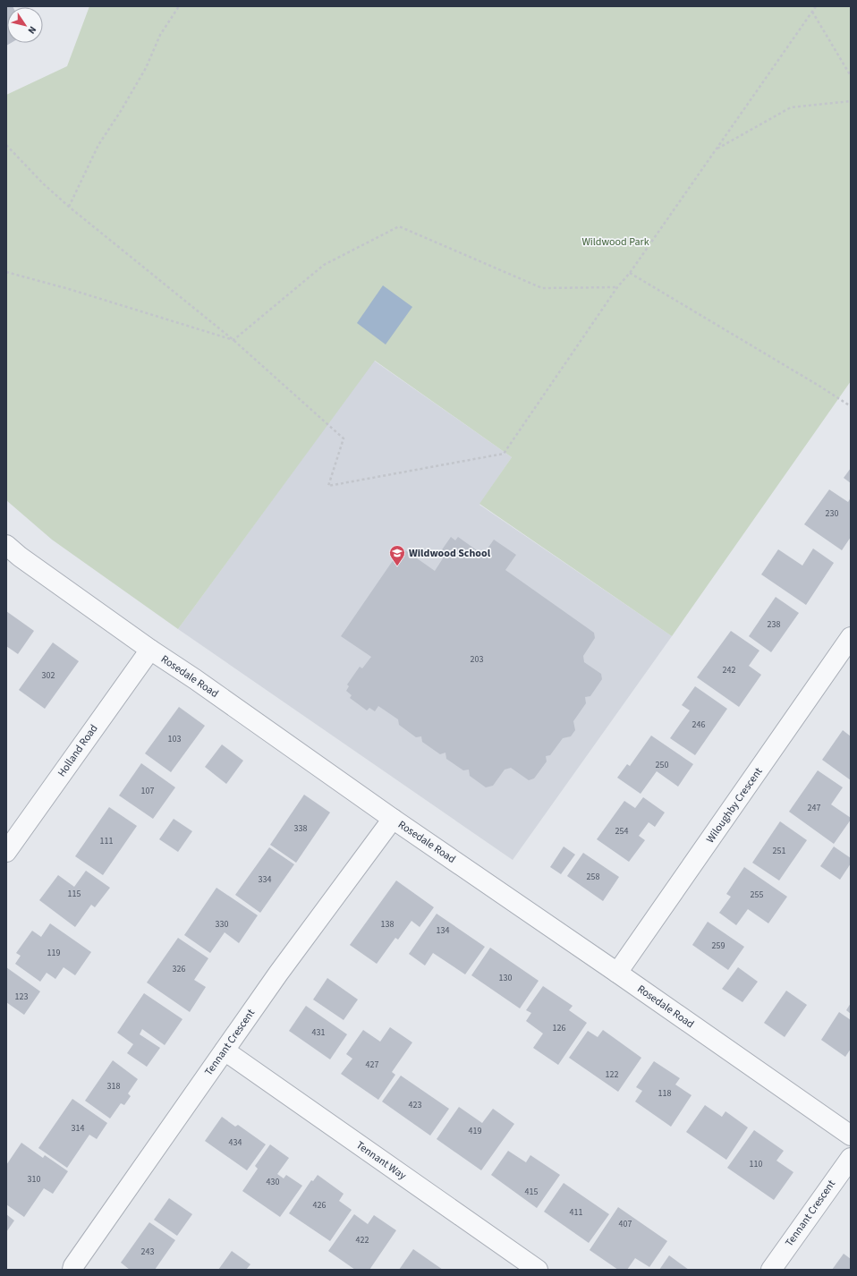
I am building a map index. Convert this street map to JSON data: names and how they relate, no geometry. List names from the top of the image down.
{
  "streets": {
    "street": [
      "Rosedale Road",
      "Holland Road",
      "Wiloughby Crescent",
      "Tennant Crescent",
      "Tennant Way"
    ]
  },
  "crossings": [
    ["Rosedale Road", "Holland Road"],
    ["Rosedale Road", "Wiloughby Crescent"],
    ["Rosedale Road", "Tennant Crescent"],
    ["Tennant Crescent", "Tennant Way"]
  ],
  "parks": ["Wildwood Park"],
  "places": {
    "school or university": ["Wildwood School"]
  },
  "house_numbers": [
    "230",
    "238",
    "203",
    "242",
    "302",
    "246",
    "103",
    "250",
    "107",
    "247",
    "338",
    "254",
    "111",
    "251",
    "258",
    "334",
    "115",
    "255",
    "330",
    "138",
    "134",
    "259",
    "119",
    "326",
    "130",
    "123",
    "126",
    "431",
    "427",
    "122",
    "318",
    "118",
    "423",
    "314",
    "419",
    "434",
    "110",
    "310",
    "430",
    "415",
    "426",
    "411",
    "407",
    "422",
    "243"
  ],
  "north": "bottom right"
}
